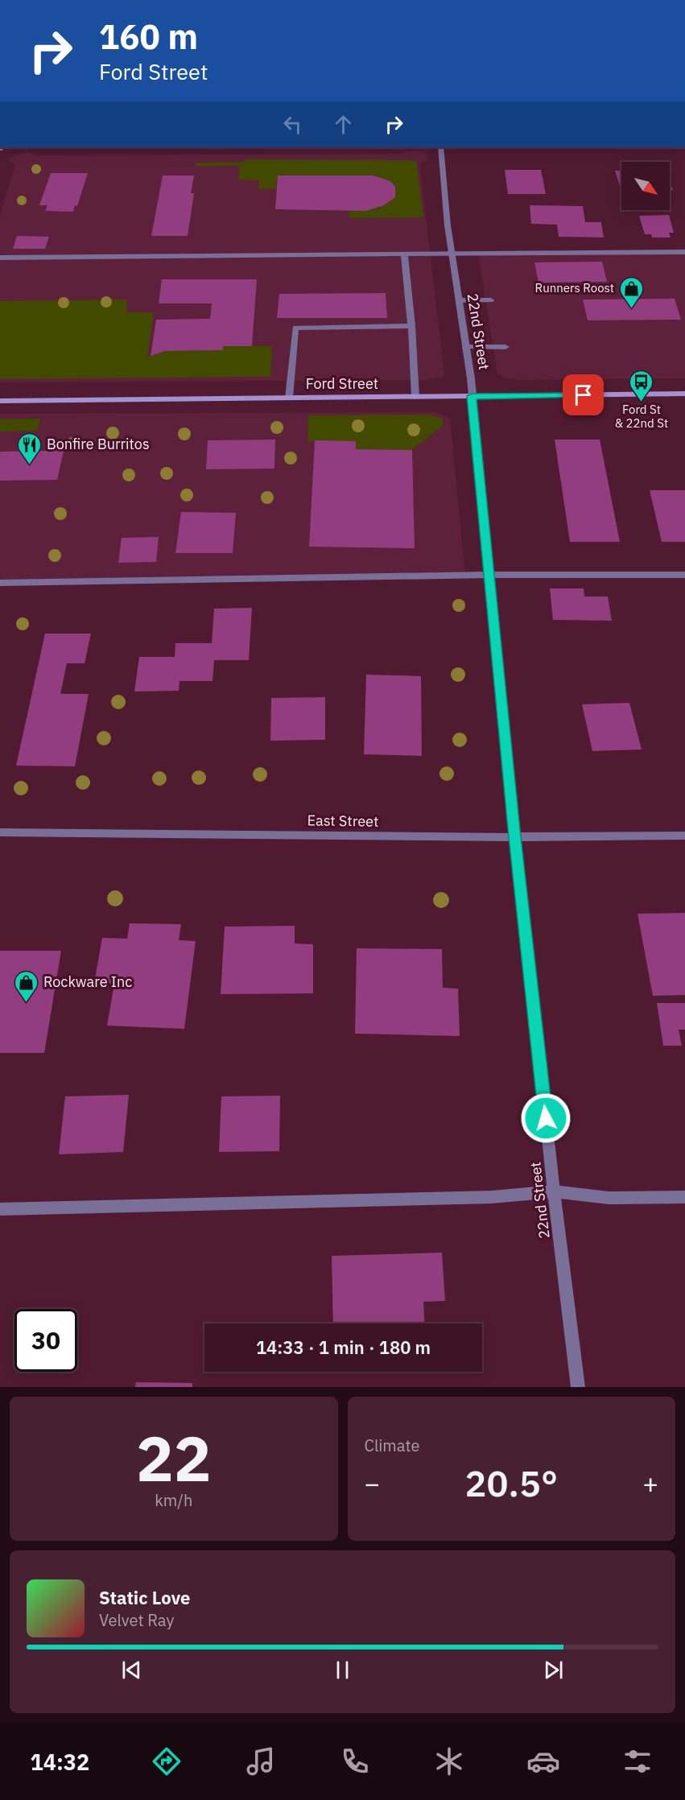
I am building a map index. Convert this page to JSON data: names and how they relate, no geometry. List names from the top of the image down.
{
  "streets": {
    "main road": ["Ford Street"],
    "street": ["22nd Street", "East Street"]
  },
  "crossings": [
    ["22nd Street", "Ford Street"],
    ["22nd Street", "East Street"]
  ],
  "places": {
    "shop": ["Runners Roost", "Rockware Inc"],
    "bus stop": ["Ford St & 22nd St"],
    "restaurant": ["Bonfire Burritos"]
  },
  "north": "bottom right",
  "page": {
    "turn": ["160 m", "Ford Street"],
    "limit": "30",
    "trip": "14:33 · 1 min · 180 m",
    "tile": [
      ["22", "km/h"],
      "Climate"
    ],
    "heat": ["−", "20.5°", "+"],
    "song": ["Static Love", "Velvet Ray"],
    "tabs": "14:32"
  }
}
